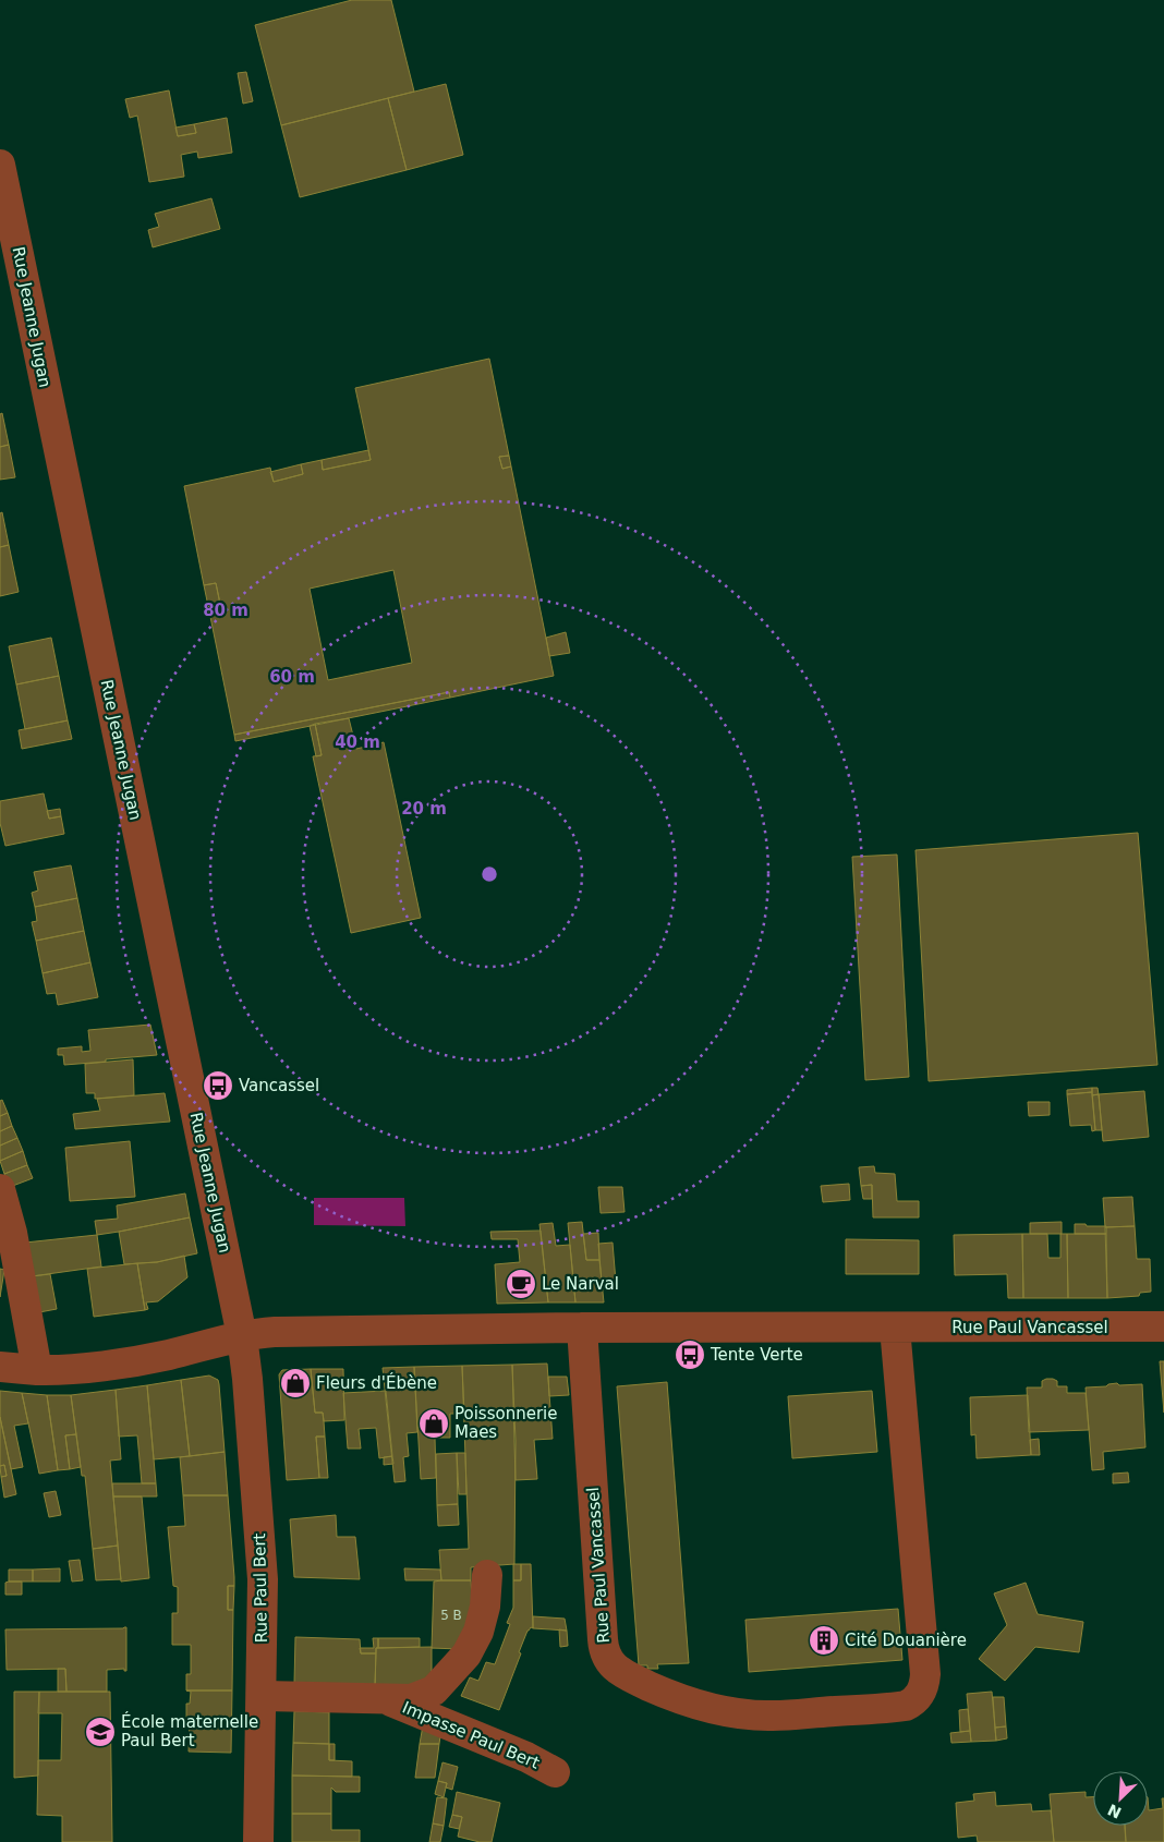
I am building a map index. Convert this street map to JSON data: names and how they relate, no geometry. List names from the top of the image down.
{
  "streets": {
    "street": [
      "Rue Jeanne Jugan",
      "Rue Paul Vancassel",
      "Rue Paul Bert",
      "Impasse Paul Bert"
    ]
  },
  "crossings": [
    ["Rue Jeanne Jugan", "Rue Paul Vancassel"],
    ["Rue Jeanne Jugan", "Rue Paul Bert"],
    ["Rue Paul Vancassel", "Rue Paul Bert"],
    ["Rue Paul Bert", "Impasse Paul Bert"]
  ],
  "places": {
    "bus stop": ["Vancassel", "Tente Verte"],
    "cafe": ["Le Narval"],
    "shop": ["Fleurs d'Ébène", "Poissonnerie Maes"],
    "building": ["Cité Douanière"],
    "school or university": ["École maternelle Paul Bert"]
  },
  "house_numbers": ["5 B"],
  "north": "bottom left",
  "rings": [
    "80 m",
    "60 m",
    "40 m",
    "20 m"
  ]
}
